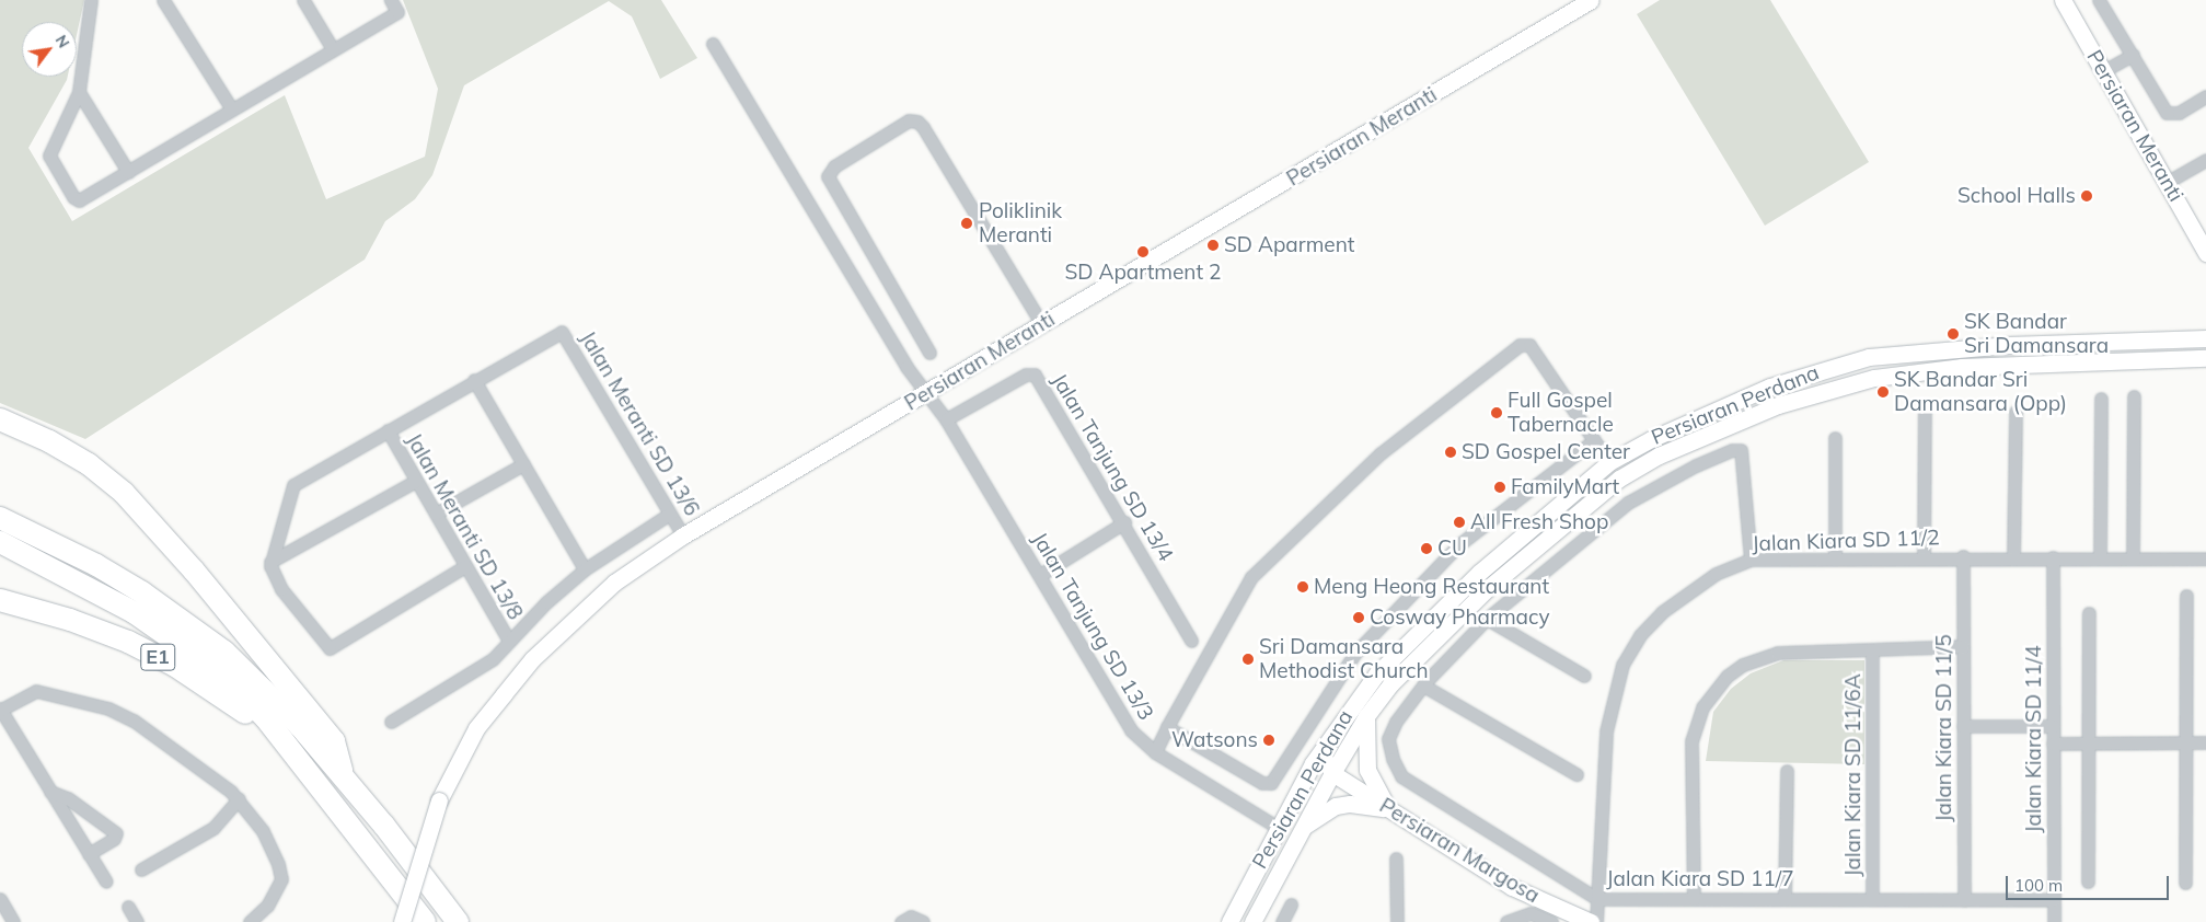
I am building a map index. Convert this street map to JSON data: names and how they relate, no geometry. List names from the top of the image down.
{
  "streets": {
    "highway": ["E1"],
    "main road": ["Persiaran Meranti", "Persiaran Perdana", "Persiaran Margosa"],
    "street": [
      "Jalan Meranti SD 13/6",
      "Jalan Tanjung SD 13/4",
      "Jalan Meranti SD 13/8",
      "Jalan Kiara SD 11/2",
      "Jalan Tanjung SD 13/3",
      "Jalan Kiara SD 11/5",
      "Jalan Kiara SD 11/4",
      "Jalan Kiara SD 11/6A",
      "Jalan Kiara SD 11/7"
    ]
  },
  "crossings": [
    ["Persiaran Meranti", "Jalan Meranti SD 13/6"],
    ["Persiaran Meranti", "Jalan Tanjung SD 13/3"],
    ["Persiaran Perdana", "Jalan Tanjung SD 13/3"],
    ["Persiaran Perdana", "Persiaran Margosa"],
    ["Jalan Tanjung SD 13/4", "Jalan Tanjung SD 13/3"],
    ["Jalan Kiara SD 11/2", "Jalan Kiara SD 11/5"],
    ["Jalan Kiara SD 11/2", "Jalan Kiara SD 11/4"],
    ["Jalan Kiara SD 11/2", "Jalan Kiara SD 11/7"],
    ["Jalan Kiara SD 11/5", "Jalan Kiara SD 11/7"],
    ["Jalan Kiara SD 11/4", "Jalan Kiara SD 11/7"],
    ["Jalan Kiara SD 11/6A", "Jalan Kiara SD 11/7"]
  ],
  "places": [
    "School Halls",
    "Poliklinik Meranti",
    "SD Aparment",
    "SD Apartment 2",
    "SK Bandar Sri Damansara",
    "SK Bandar Sri Damansara (Opp)",
    "Full Gospel Tabernacle",
    "SD Gospel Center",
    "FamilyMart",
    "All Fresh Shop",
    "CU",
    "Meng Heong Restaurant",
    "Cosway Pharmacy",
    "Sri Damansara Methodist Church",
    "Watsons"
  ],
  "scale_bar": "100 m",
  "north": "top right"
}
